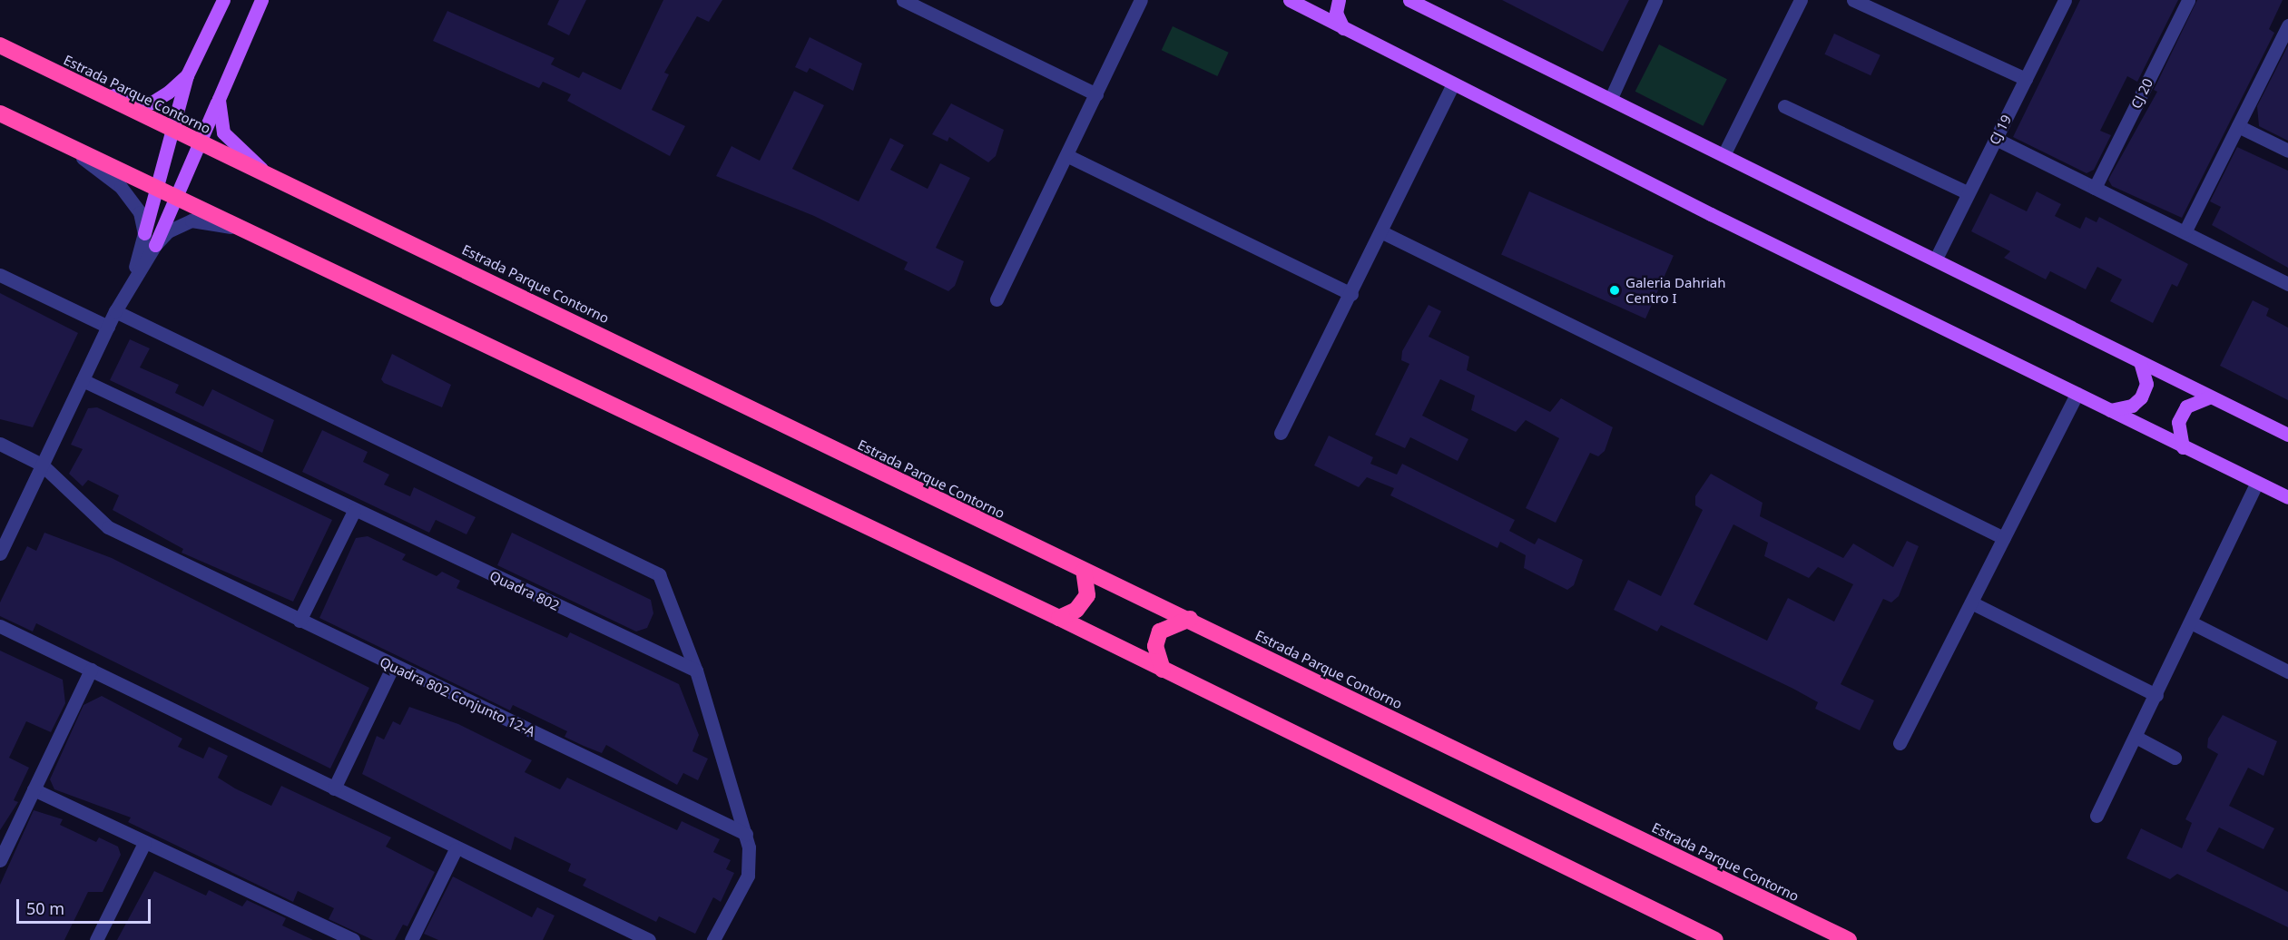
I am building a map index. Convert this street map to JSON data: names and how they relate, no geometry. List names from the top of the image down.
{
  "streets": {
    "highway": ["Estrada Parque Contorno"],
    "street": [
      "CJ 20",
      "CJ 19",
      "Quadra 802",
      "Quadra 802 Conjunto 12-A"
    ]
  },
  "places": ["Galeria Dahriah Centro I"],
  "scale_bar": "50 m"
}
